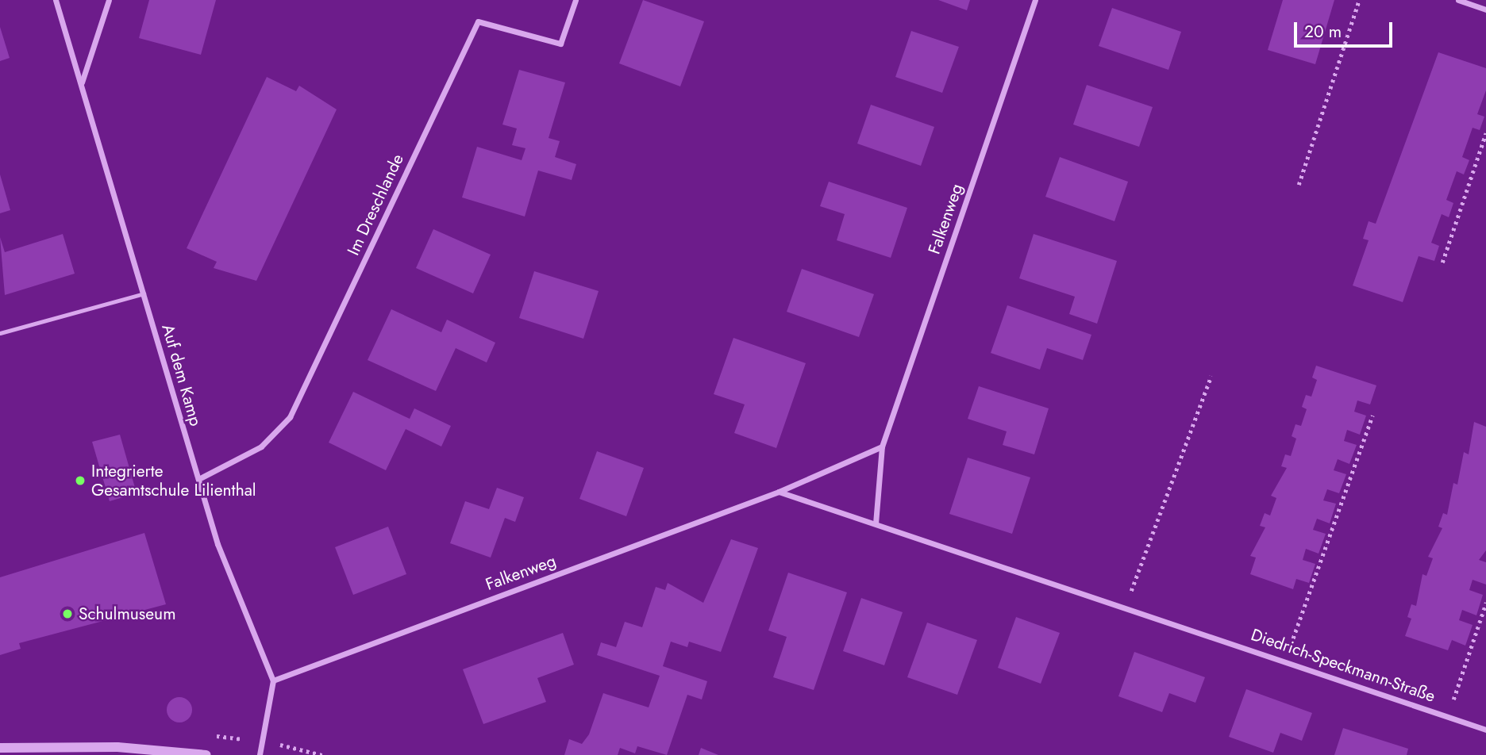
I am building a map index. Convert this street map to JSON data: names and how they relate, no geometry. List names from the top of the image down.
{
  "streets": {
    "street": [
      "Im Dreschlande",
      "Falkenweg",
      "Auf dem Kamp",
      "Diedrich-Speckmann-Straße"
    ]
  },
  "crossings": [
    ["Im Dreschlande", "Auf dem Kamp"],
    ["Falkenweg", "Auf dem Kamp"]
  ],
  "places": ["Integrierte Gesamtschule Lilienthal", "Schulmuseum"],
  "scale_bar": "20 m"
}
